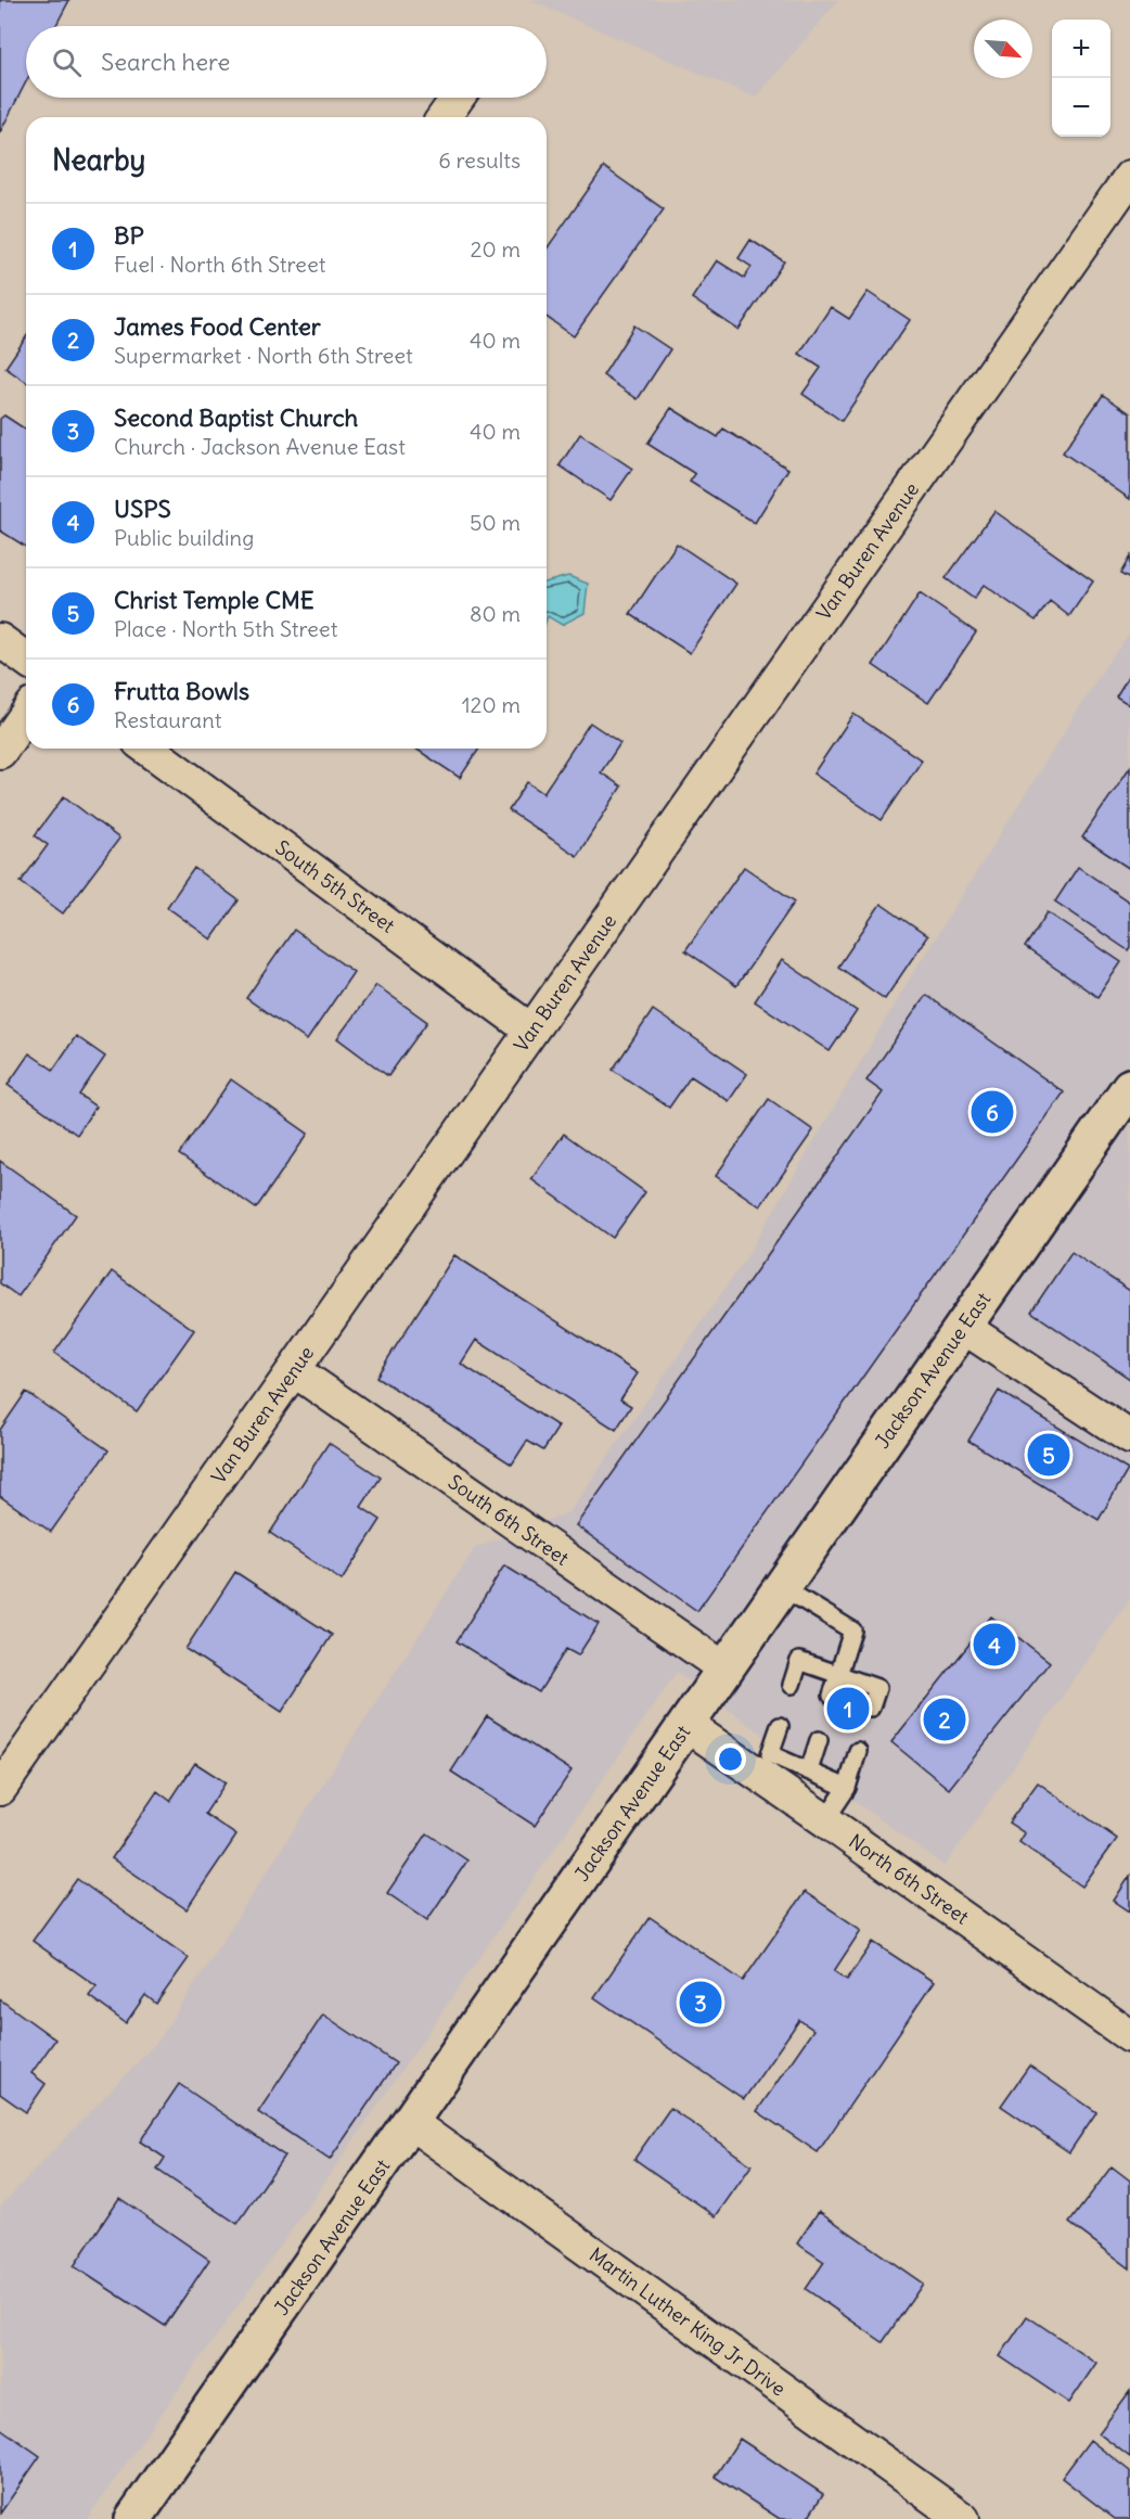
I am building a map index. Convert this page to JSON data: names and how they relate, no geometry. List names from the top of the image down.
{
  "streets": {
    "main road": ["Jackson Avenue East"],
    "street": [
      "Van Buren Avenue",
      "South 5th Street",
      "South 6th Street",
      "North 6th Street",
      "Martin Luther King Jr Drive"
    ]
  },
  "crossings": [
    ["Van Buren Avenue", "South 5th Street"],
    ["Van Buren Avenue", "South 6th Street"],
    ["Jackson Avenue East", "South 6th Street"],
    ["Jackson Avenue East", "North 6th Street"],
    ["Jackson Avenue East", "Martin Luther King Jr Drive"]
  ],
  "north": "bottom right",
  "page": {
    "map_buttons": ["+", "−"],
    "search": "Search here",
    "heading": ["Nearby", "6 results"],
    "list": [
      {
        "mark": "1",
        "name": "BP",
        "note": "Fuel · North 6th Street",
        "value": "20 m"
      },
      {
        "mark": "2",
        "name": "James Food Center",
        "note": "Supermarket · North 6th Street",
        "value": "40 m"
      },
      {
        "mark": "3",
        "name": "Second Baptist Church",
        "note": "Church · Jackson Avenue East",
        "value": "40 m"
      },
      {
        "mark": "4",
        "name": "USPS",
        "note": "Public building",
        "value": "50 m"
      },
      {
        "mark": "5",
        "name": "Christ Temple CME",
        "note": "Place · North 5th Street",
        "value": "80 m"
      },
      {
        "mark": "6",
        "name": "Frutta Bowls",
        "note": "Restaurant",
        "value": "120 m"
      }
    ],
    "pins": [
      "6",
      "5",
      "4",
      "1",
      "2",
      "3"
    ]
  }
}
